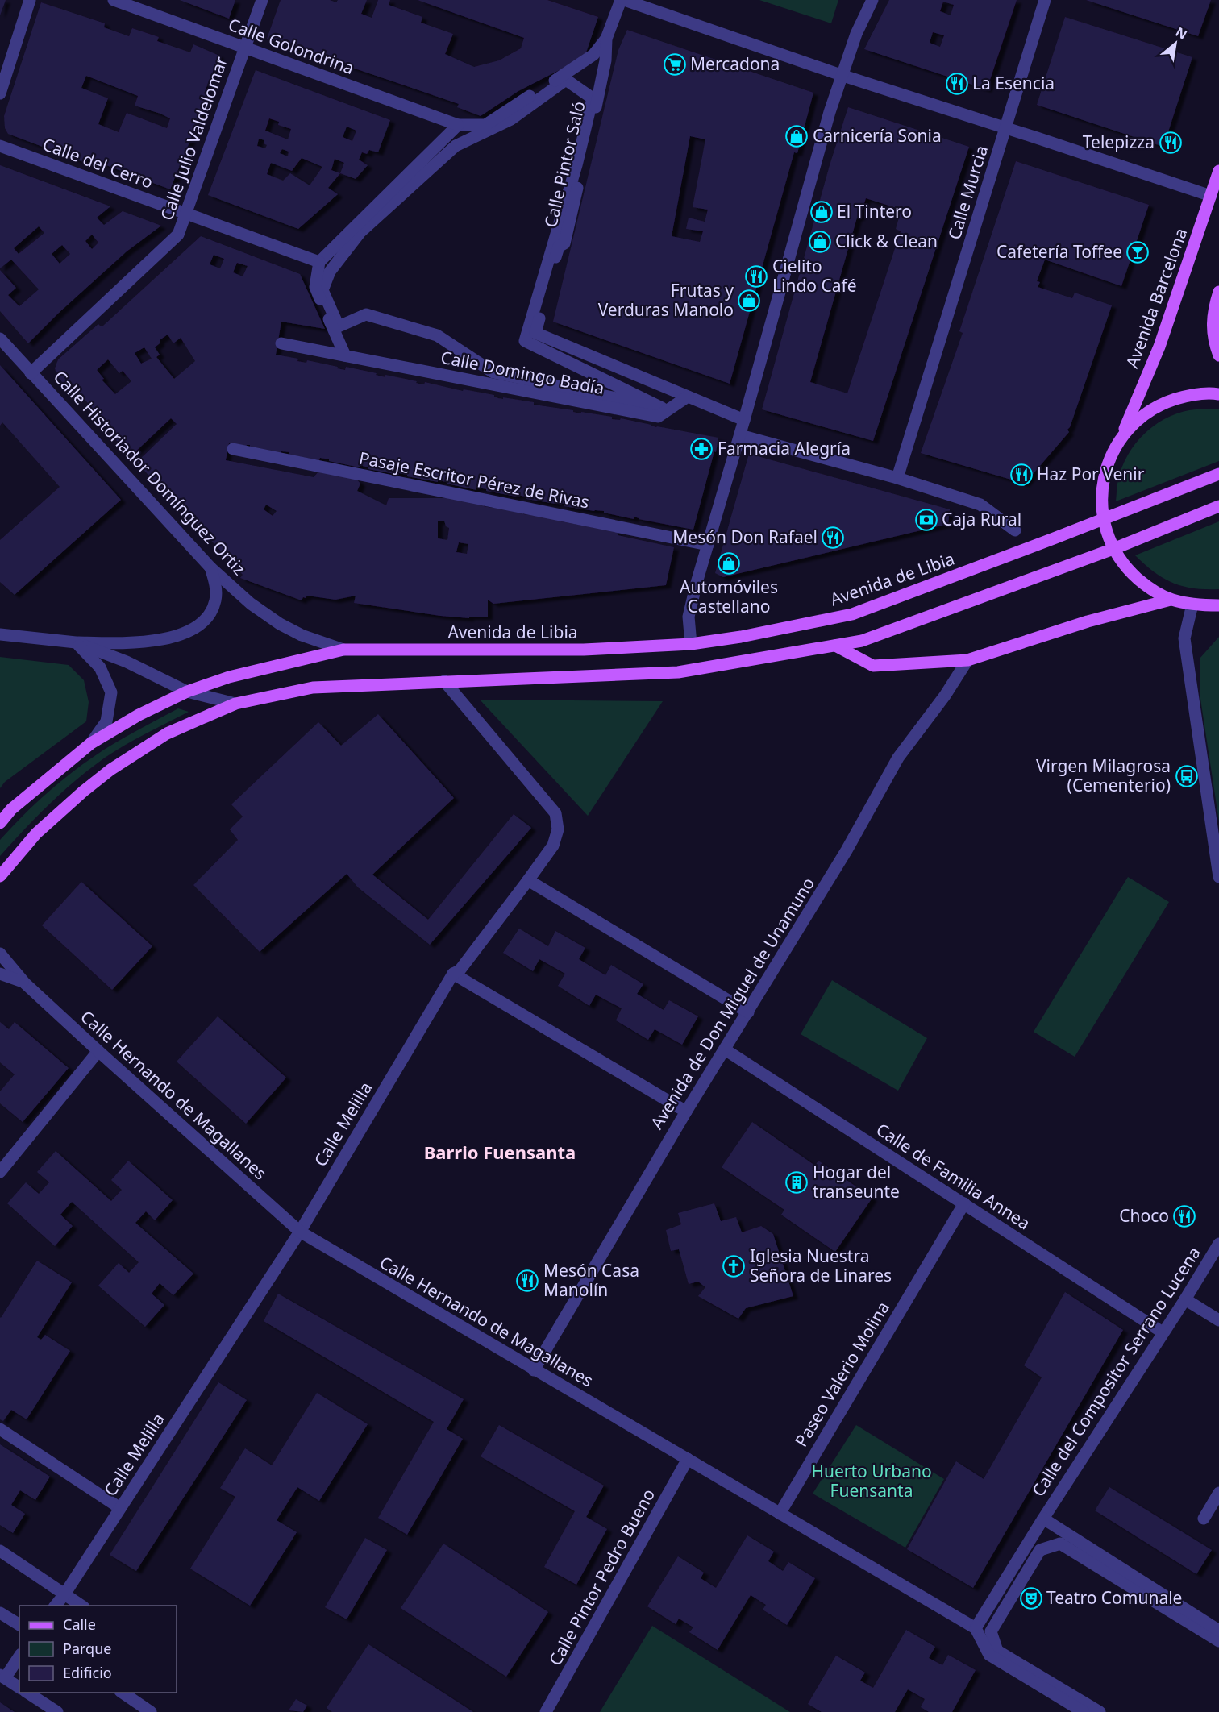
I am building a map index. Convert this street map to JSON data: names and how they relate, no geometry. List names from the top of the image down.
{
  "streets": {
    "main road": ["Avenida Barcelona", "Avenida de Libia"],
    "street": [
      "Calle Golondrina",
      "Calle Julio Valdelomar",
      "Calle del Cerro",
      "Calle Pintor Saló",
      "Calle Murcia",
      "Calle Domingo Badía",
      "Calle Historiador Domínguez Ortiz",
      "Pasaje Escritor Pérez de Rivas",
      "Avenida de Don Miguel de Unamuno",
      "Calle Hernando de Magallanes",
      "Calle Melilla",
      "Calle de Familia Annea",
      "Calle del Compositor Serrano Lucena",
      "Paseo Valerio Molina",
      "Calle Pintor Pedro Bueno"
    ]
  },
  "crossings": [
    ["Calle Golondrina", "Calle Julio Valdelomar"],
    ["Calle Golondrina", "Calle Pintor Saló"],
    ["Calle Julio Valdelomar", "Calle del Cerro"],
    ["Calle Julio Valdelomar", "Calle Historiador Domínguez Ortiz"],
    ["Calle Pintor Saló", "Calle Domingo Badía"],
    ["Calle Historiador Domínguez Ortiz", "Avenida de Libia"],
    ["Avenida de Don Miguel de Unamuno", "Calle Hernando de Magallanes"],
    ["Avenida de Don Miguel de Unamuno", "Calle de Familia Annea"],
    ["Calle Hernando de Magallanes", "Calle Melilla"],
    ["Calle Hernando de Magallanes", "Calle del Compositor Serrano Lucena"],
    ["Calle Hernando de Magallanes", "Paseo Valerio Molina"],
    ["Calle Hernando de Magallanes", "Calle Pintor Pedro Bueno"],
    ["Calle de Familia Annea", "Calle del Compositor Serrano Lucena"],
    ["Calle de Familia Annea", "Paseo Valerio Molina"]
  ],
  "districts": ["Barrio Fuensanta"],
  "parks": ["Huerto Urbano Fuensanta"],
  "places": {
    "supermarket": ["Mercadona"],
    "restaurant": [
      "La Esencia",
      "Telepizza",
      "Cielito Lindo Café",
      "Haz Por Venir",
      "Mesón Don Rafael",
      "Choco",
      "Mesón Casa Manolín"
    ],
    "shop": [
      "Carnicería Sonia",
      "El Tintero",
      "Click & Clean",
      "Frutas y Verduras Manolo",
      "Automóviles Castellano"
    ],
    "bar": ["Cafetería Toffee"],
    "pharmacy": ["Farmacia Alegría"],
    "bank": ["Caja Rural"],
    "bus stop": ["Virgen Milagrosa (Cementerio)"],
    "building": ["Hogar del transeunte"],
    "church": ["Iglesia Nuestra Señora de Linares"],
    "theatre": ["Teatro Comunale"]
  },
  "legend": ["Calle", "Parque", "Edificio"],
  "north": "top right"
}
